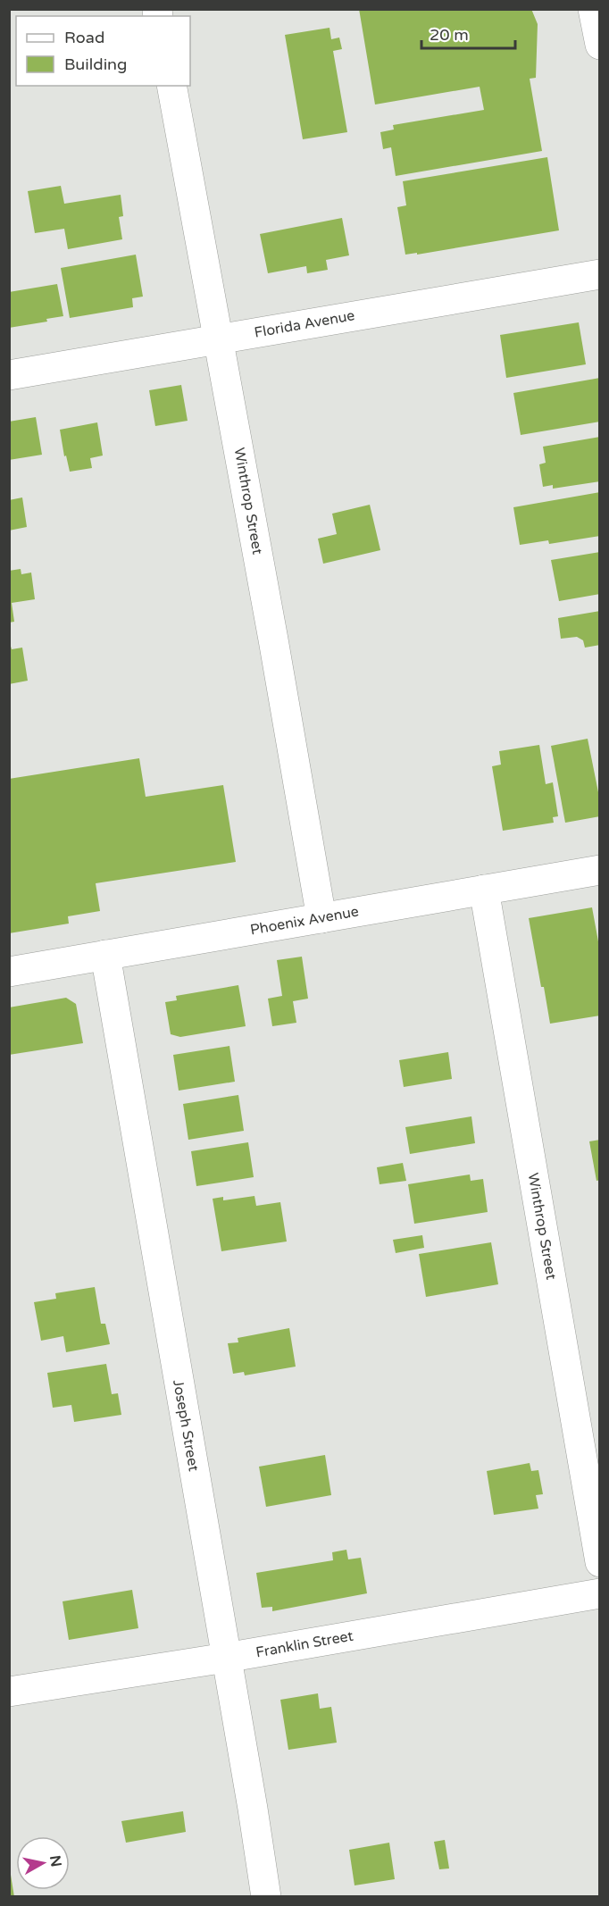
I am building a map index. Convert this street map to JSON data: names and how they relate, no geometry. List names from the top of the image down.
{
  "streets": {
    "street": [
      "Florida Avenue",
      "Winthrop Street",
      "Phoenix Avenue",
      "Joseph Street",
      "Franklin Street"
    ]
  },
  "crossings": [
    ["Florida Avenue", "Winthrop Street"],
    ["Winthrop Street", "Phoenix Avenue"],
    ["Phoenix Avenue", "Joseph Street"],
    ["Joseph Street", "Franklin Street"]
  ],
  "legend": ["Road", "Building"],
  "scale_bar": "20 m",
  "north": "right"
}
